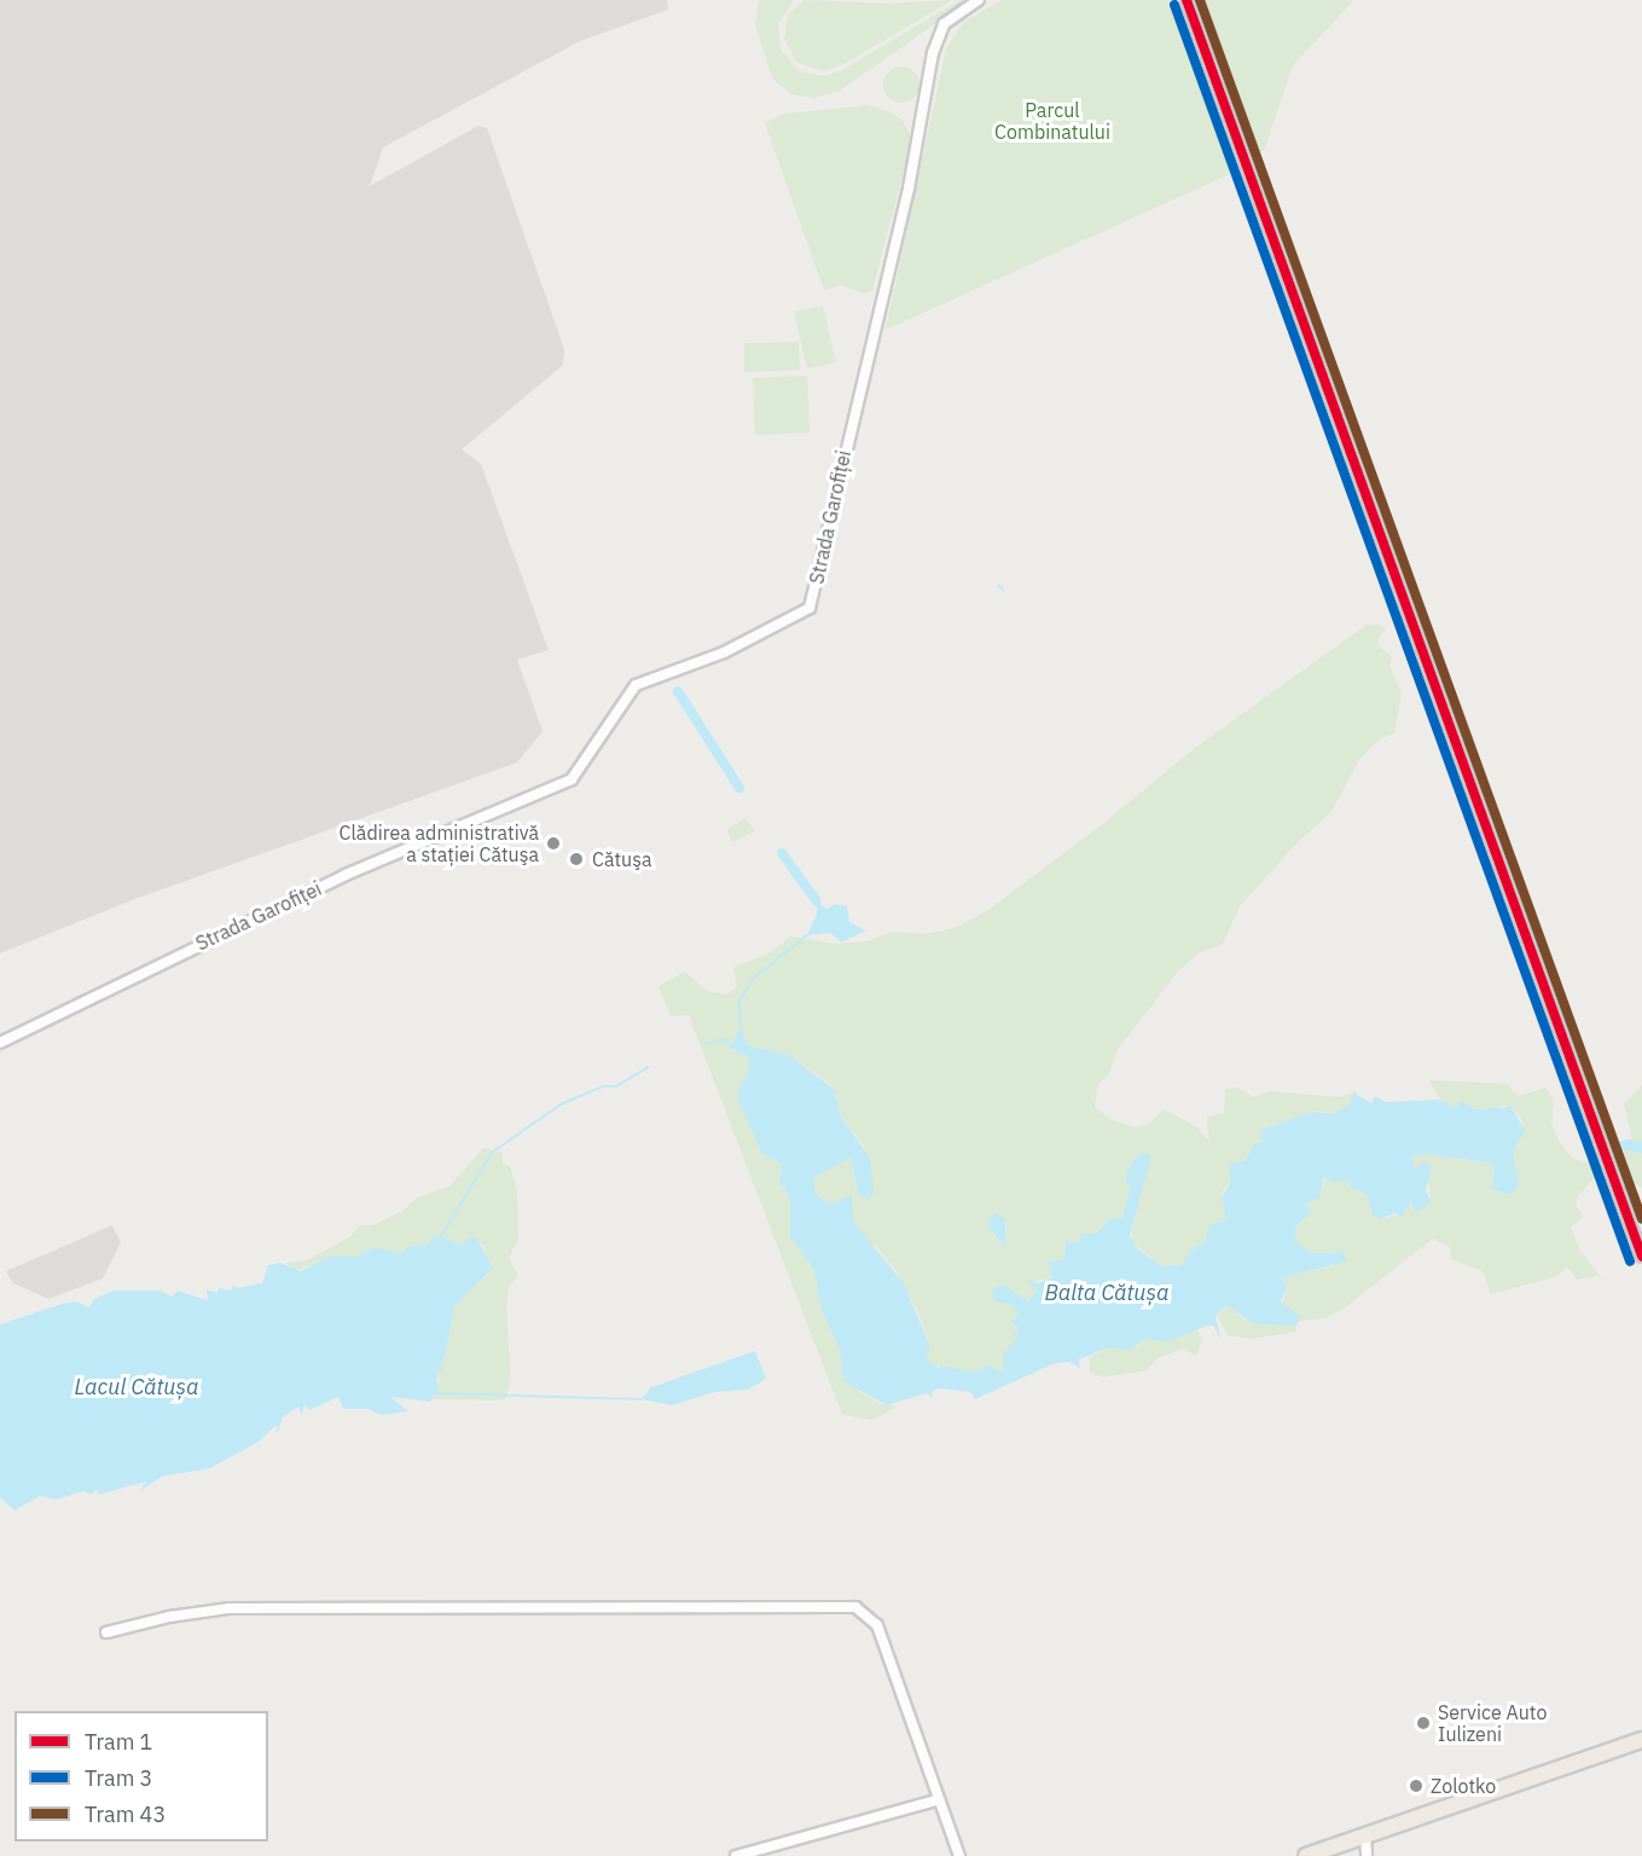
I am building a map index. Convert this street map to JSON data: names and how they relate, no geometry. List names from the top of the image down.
{
  "streets": {
    "street": ["Strada Garofiței"]
  },
  "water": ["Balta Cătușa", "Lacul Cătușa"],
  "parks": ["Parcul Combinatului"],
  "places": [
    "Clădirea administrativă a stației Cătuşa",
    "Cătuşa",
    "Service Auto Iulizeni",
    "Zolotko"
  ],
  "lines": ["tram line 1", "tram line 43", "tram line 3"],
  "legend": ["Tram 1", "Tram 3", "Tram 43"]
}
